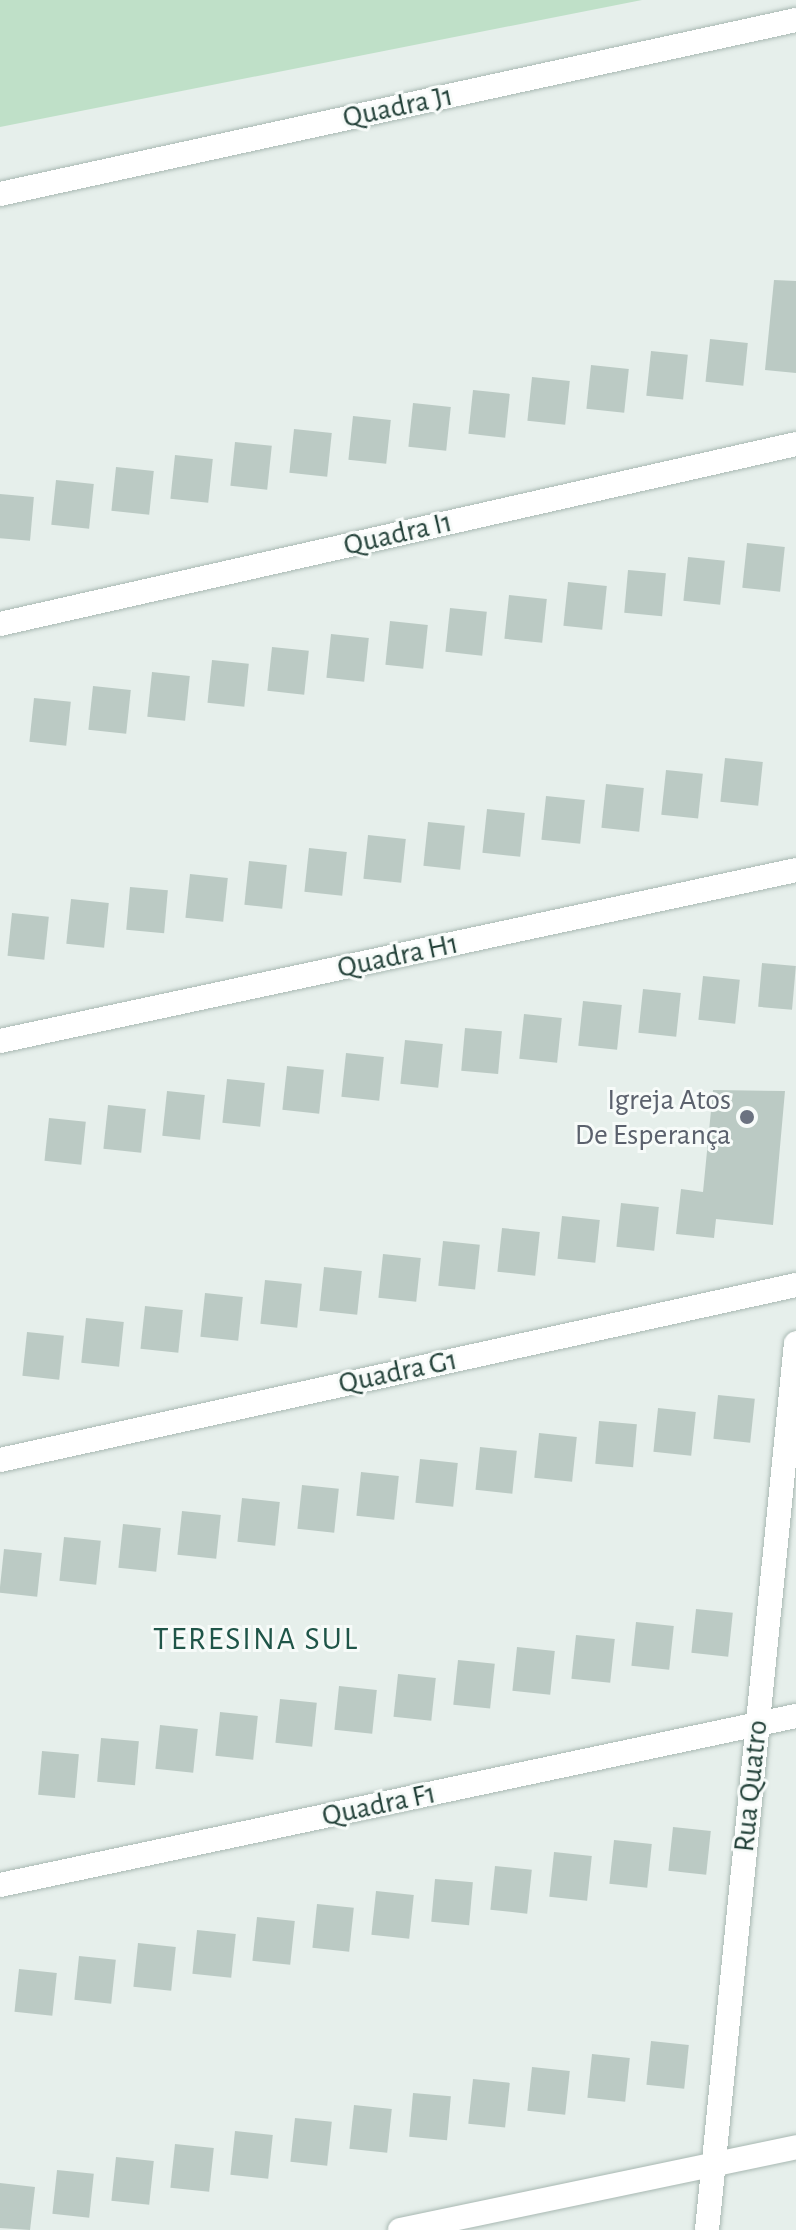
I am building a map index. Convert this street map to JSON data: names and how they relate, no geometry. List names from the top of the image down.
{
  "streets": {
    "street": [
      "Quadra J1",
      "Quadra I1",
      "Quadra H1",
      "Quadra G1",
      "Rua Quatro",
      "Quadra F1"
    ]
  },
  "crossings": [
    ["Rua Quatro", "Quadra F1"]
  ],
  "districts": ["TERESINA SUL"],
  "places": ["Igreja Atos De Esperança"]
}
